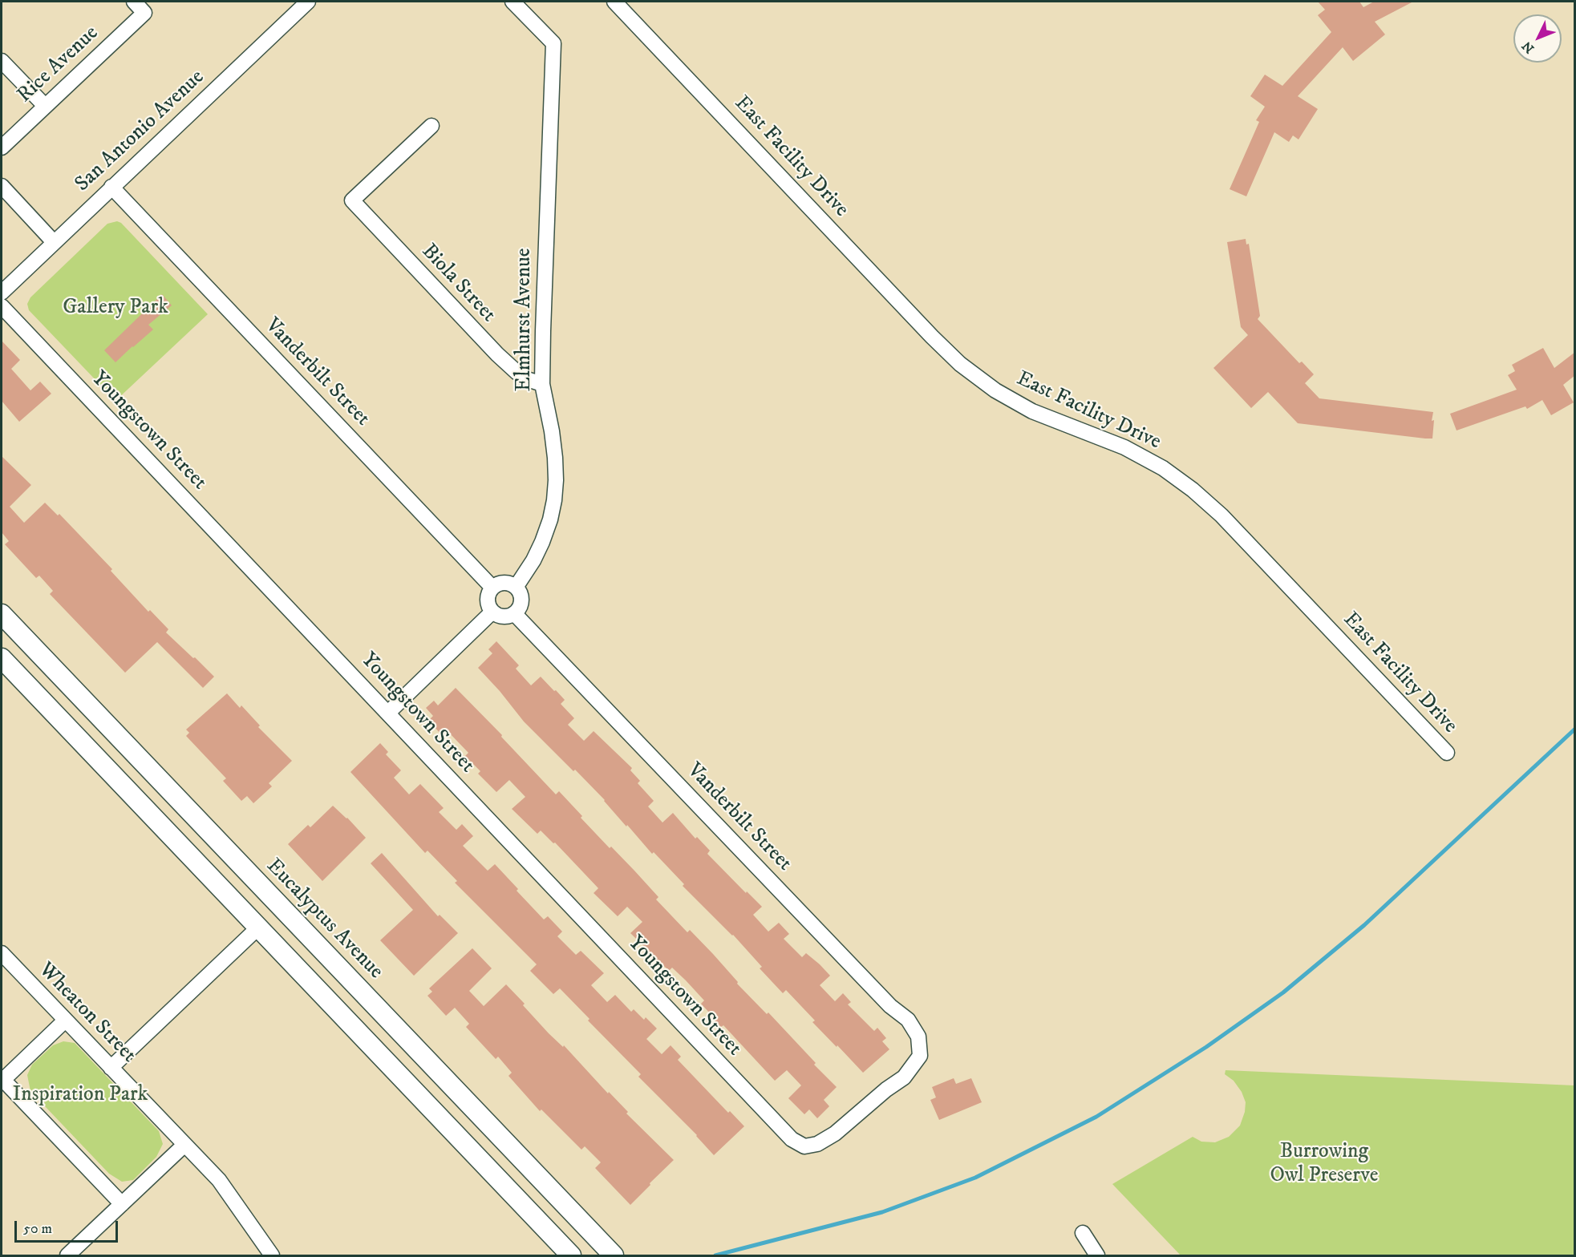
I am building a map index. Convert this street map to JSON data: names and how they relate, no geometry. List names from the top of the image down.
{
  "streets": {
    "street": [
      "Rice Avenue",
      "San Antonio Avenue",
      "East Facility Drive",
      "Biola Street",
      "Elmhurst Avenue",
      "Vanderbilt Street",
      "Youngstown Street",
      "Eucalyptus Avenue",
      "Wheaton Street"
    ]
  },
  "crossings": [
    ["San Antonio Avenue", "Vanderbilt Street"],
    ["Biola Street", "Elmhurst Avenue"],
    ["Elmhurst Avenue", "Vanderbilt Street"],
    ["Vanderbilt Street", "Youngstown Street"]
  ],
  "parks": ["Gallery Park", "Inspiration Park", "Burrowing Owl Preserve"],
  "scale_bar": "50 m",
  "north": "bottom left"
}
